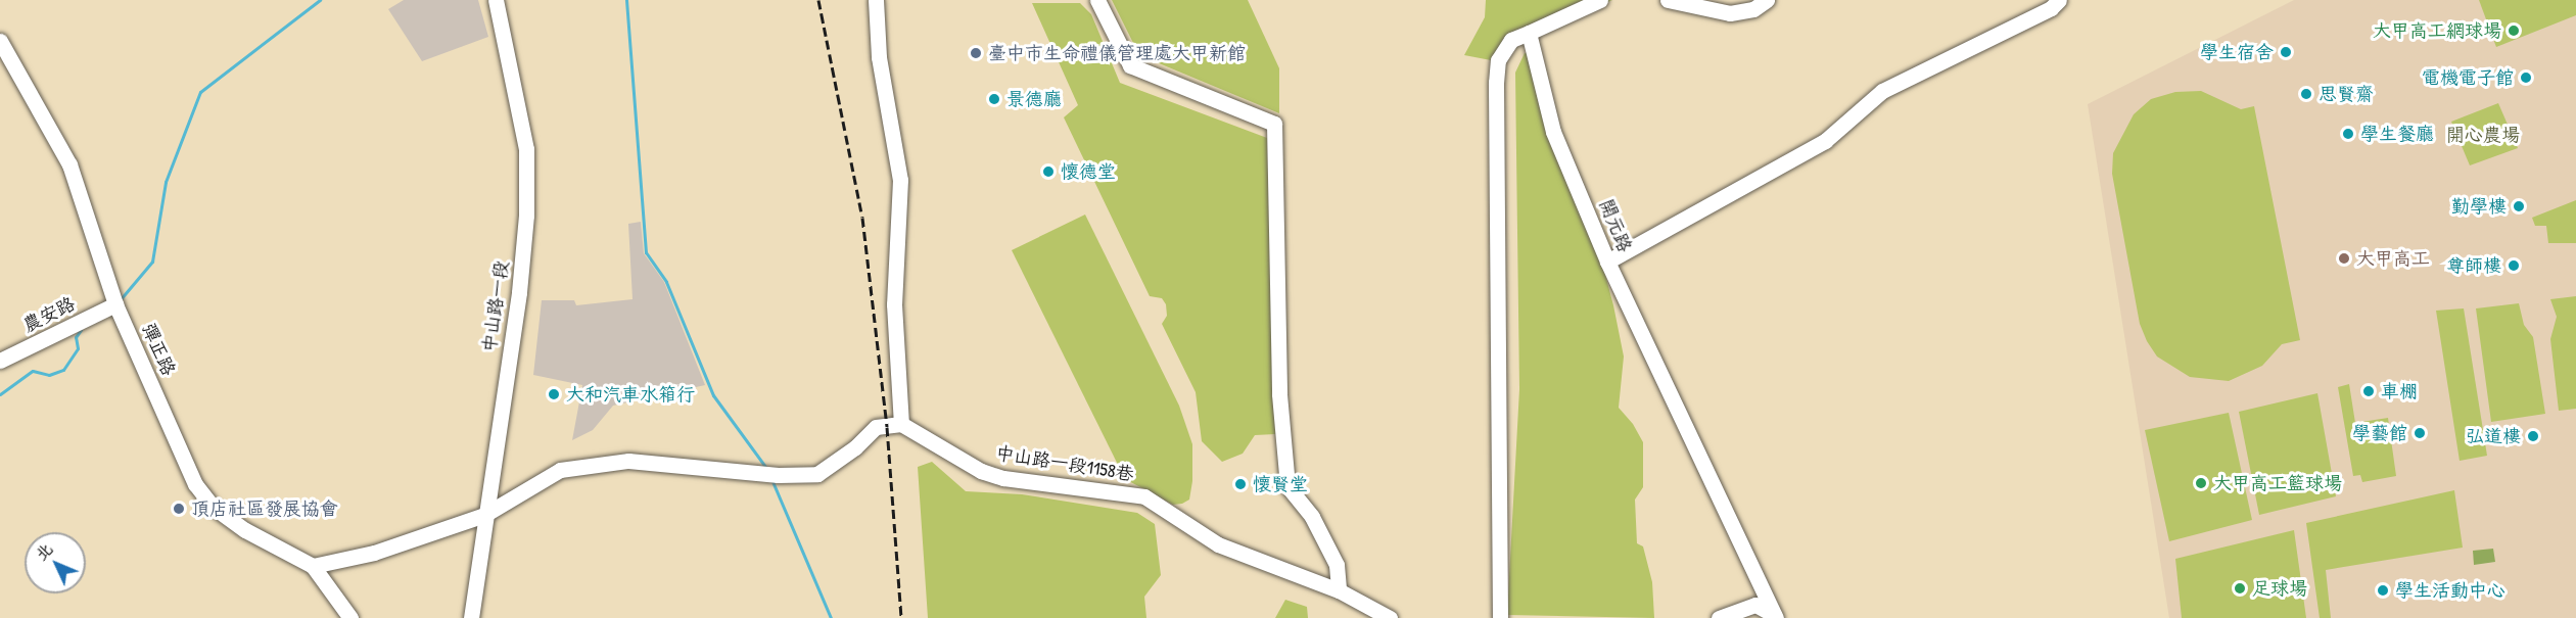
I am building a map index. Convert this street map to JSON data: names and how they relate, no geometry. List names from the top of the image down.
{
  "streets": {
    "street": [
      "開元路",
      "中山路一段",
      "農安路",
      "彈正路",
      "中山路一段1158巷"
    ]
  },
  "crossings": [
    ["農安路", "彈正路"]
  ],
  "parks": ["開心農場"],
  "places": [
    "大甲高工網球場",
    "學生宿舍",
    "臺中市生命禮儀管理處大甲新館",
    "電機電子館",
    "思賢齋",
    "景德廳",
    "學生餐廳",
    "懷德堂",
    "勤學樓",
    "大甲高工",
    "尊師樓",
    "車棚",
    "大和汽車水箱行",
    "學藝館",
    "弘道樓",
    "大甲高工籃球場",
    "懷賢堂",
    "頂店社區發展協會",
    "足球場",
    "學生活動中心"
  ],
  "north": "top left"
}
